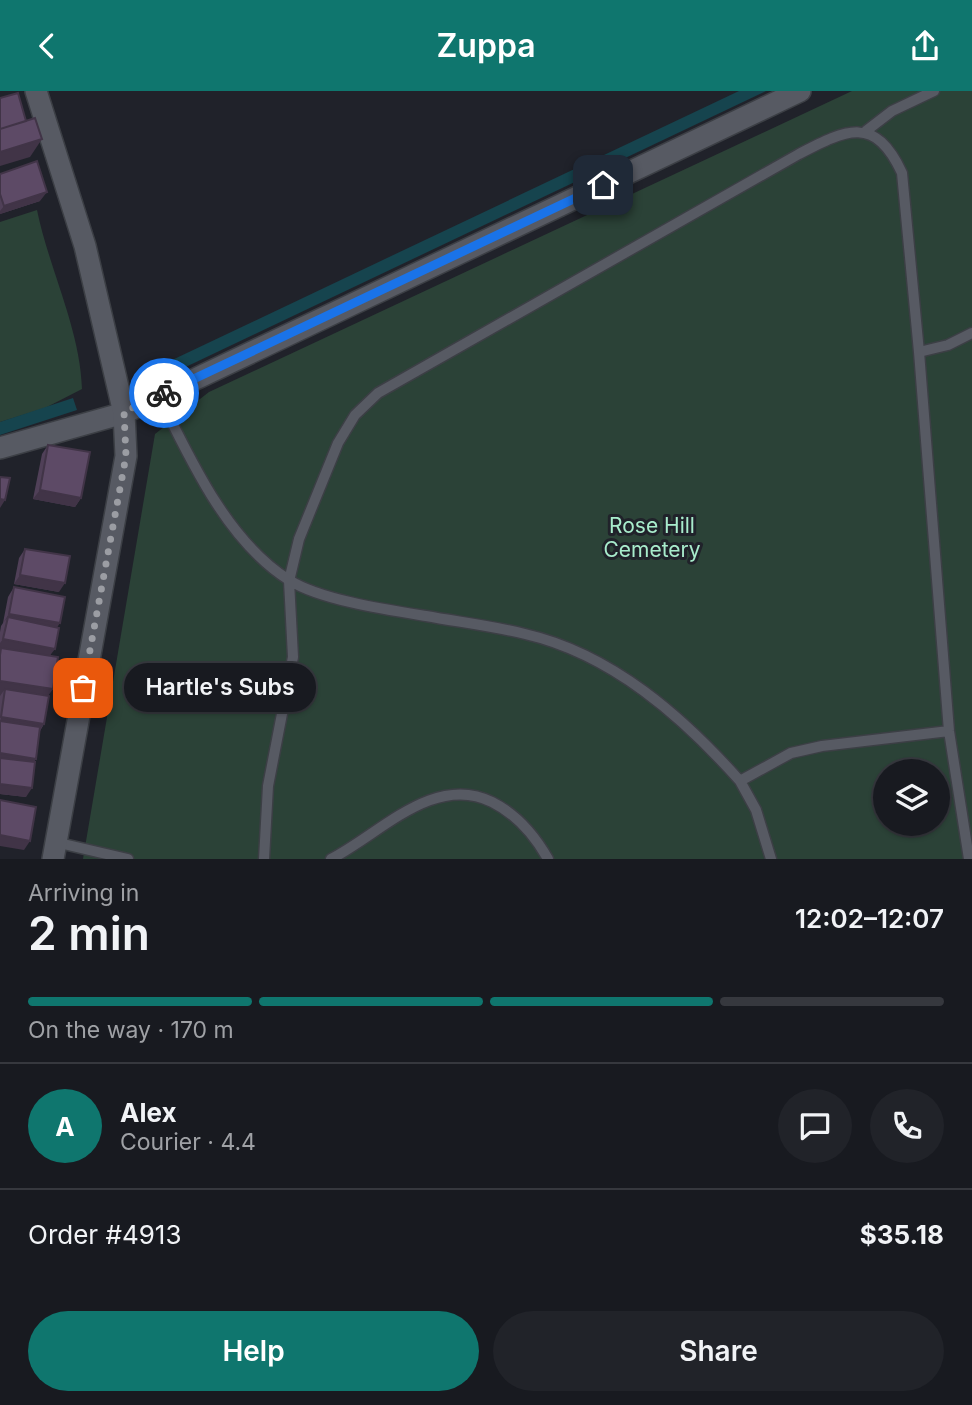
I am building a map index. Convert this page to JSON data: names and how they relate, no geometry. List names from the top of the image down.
{
  "parks": ["Rose Hill Cemetery"],
  "places": ["Hartle's Subs"],
  "page": {
    "header": "Zuppa",
    "bubble": "Hartle's Subs",
    "heading": ["2 min", "Arriving in", "12:02–12:07"],
    "panel": [
      "Alex",
      "Courier · 4.4",
      "Order #4913",
      "$35.18"
    ],
    "bar": "On the way · 170 m",
    "round": "A",
    "buttons": ["Help", "Share"]
  }
}
